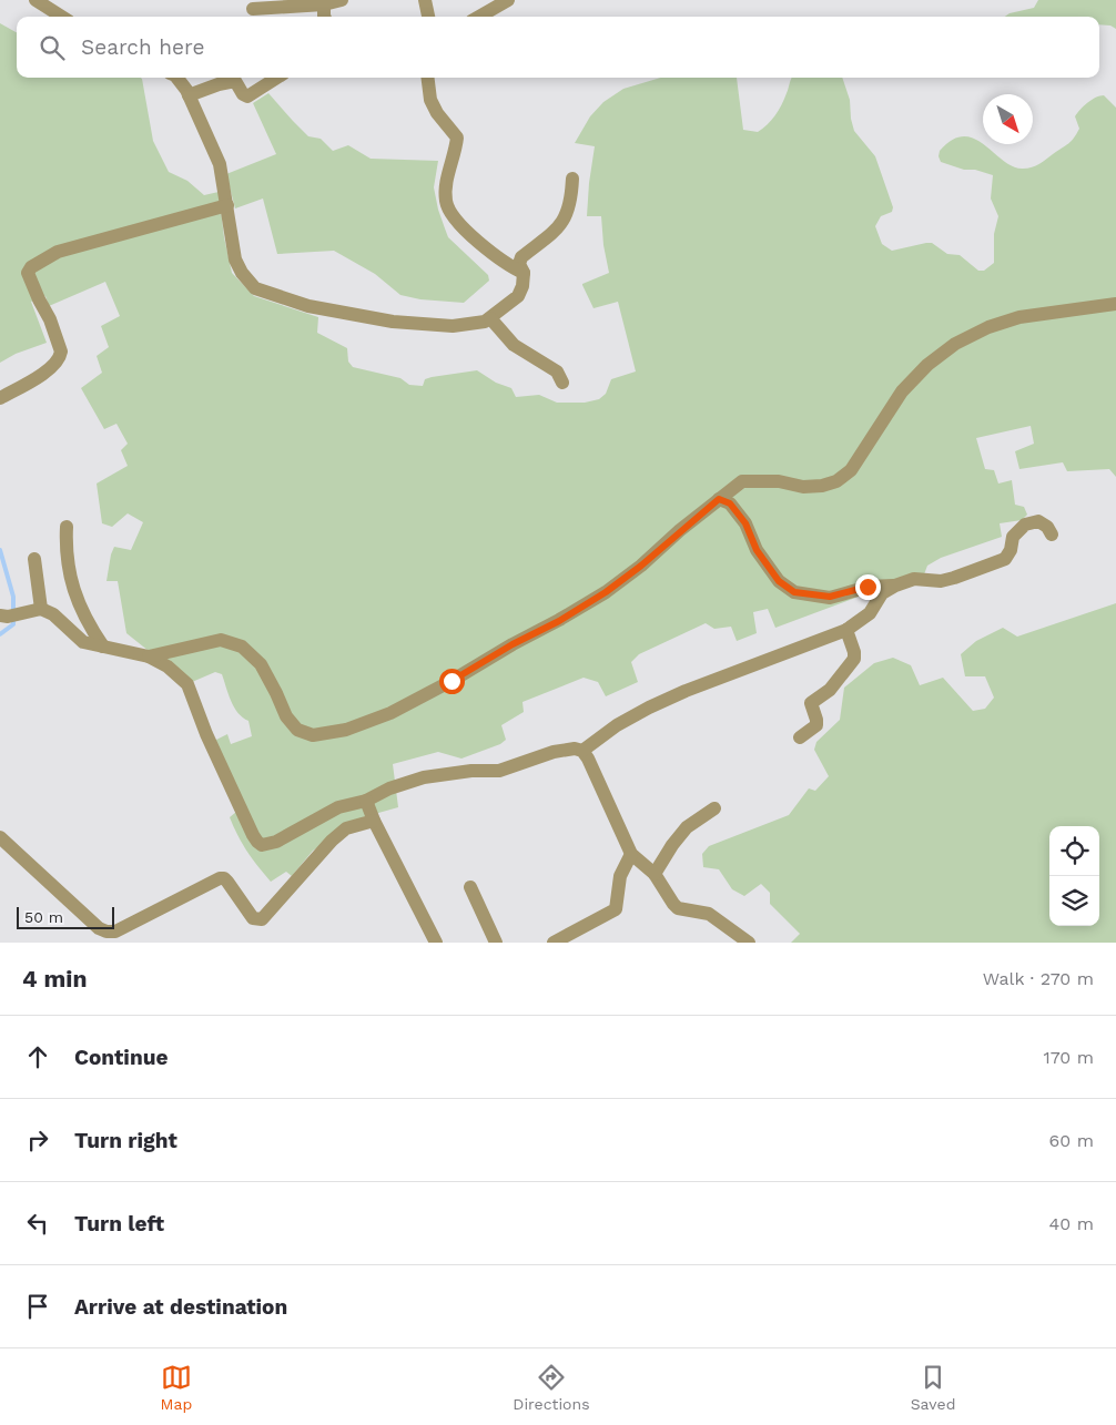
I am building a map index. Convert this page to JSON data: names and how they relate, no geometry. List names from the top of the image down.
{
  "scale_bar": "50 m",
  "north": "bottom right",
  "page": {
    "search": "Search here",
    "scale": "50 m",
    "heading": ["4 min", "Walk · 270 m"],
    "list": [
      ["Continue", "170 m"],
      ["Turn right", "60 m"],
      ["Turn left", "40 m"],
      "Arrive at destination"
    ],
    "nav": ["Map", "Directions", "Saved"]
  }
}
